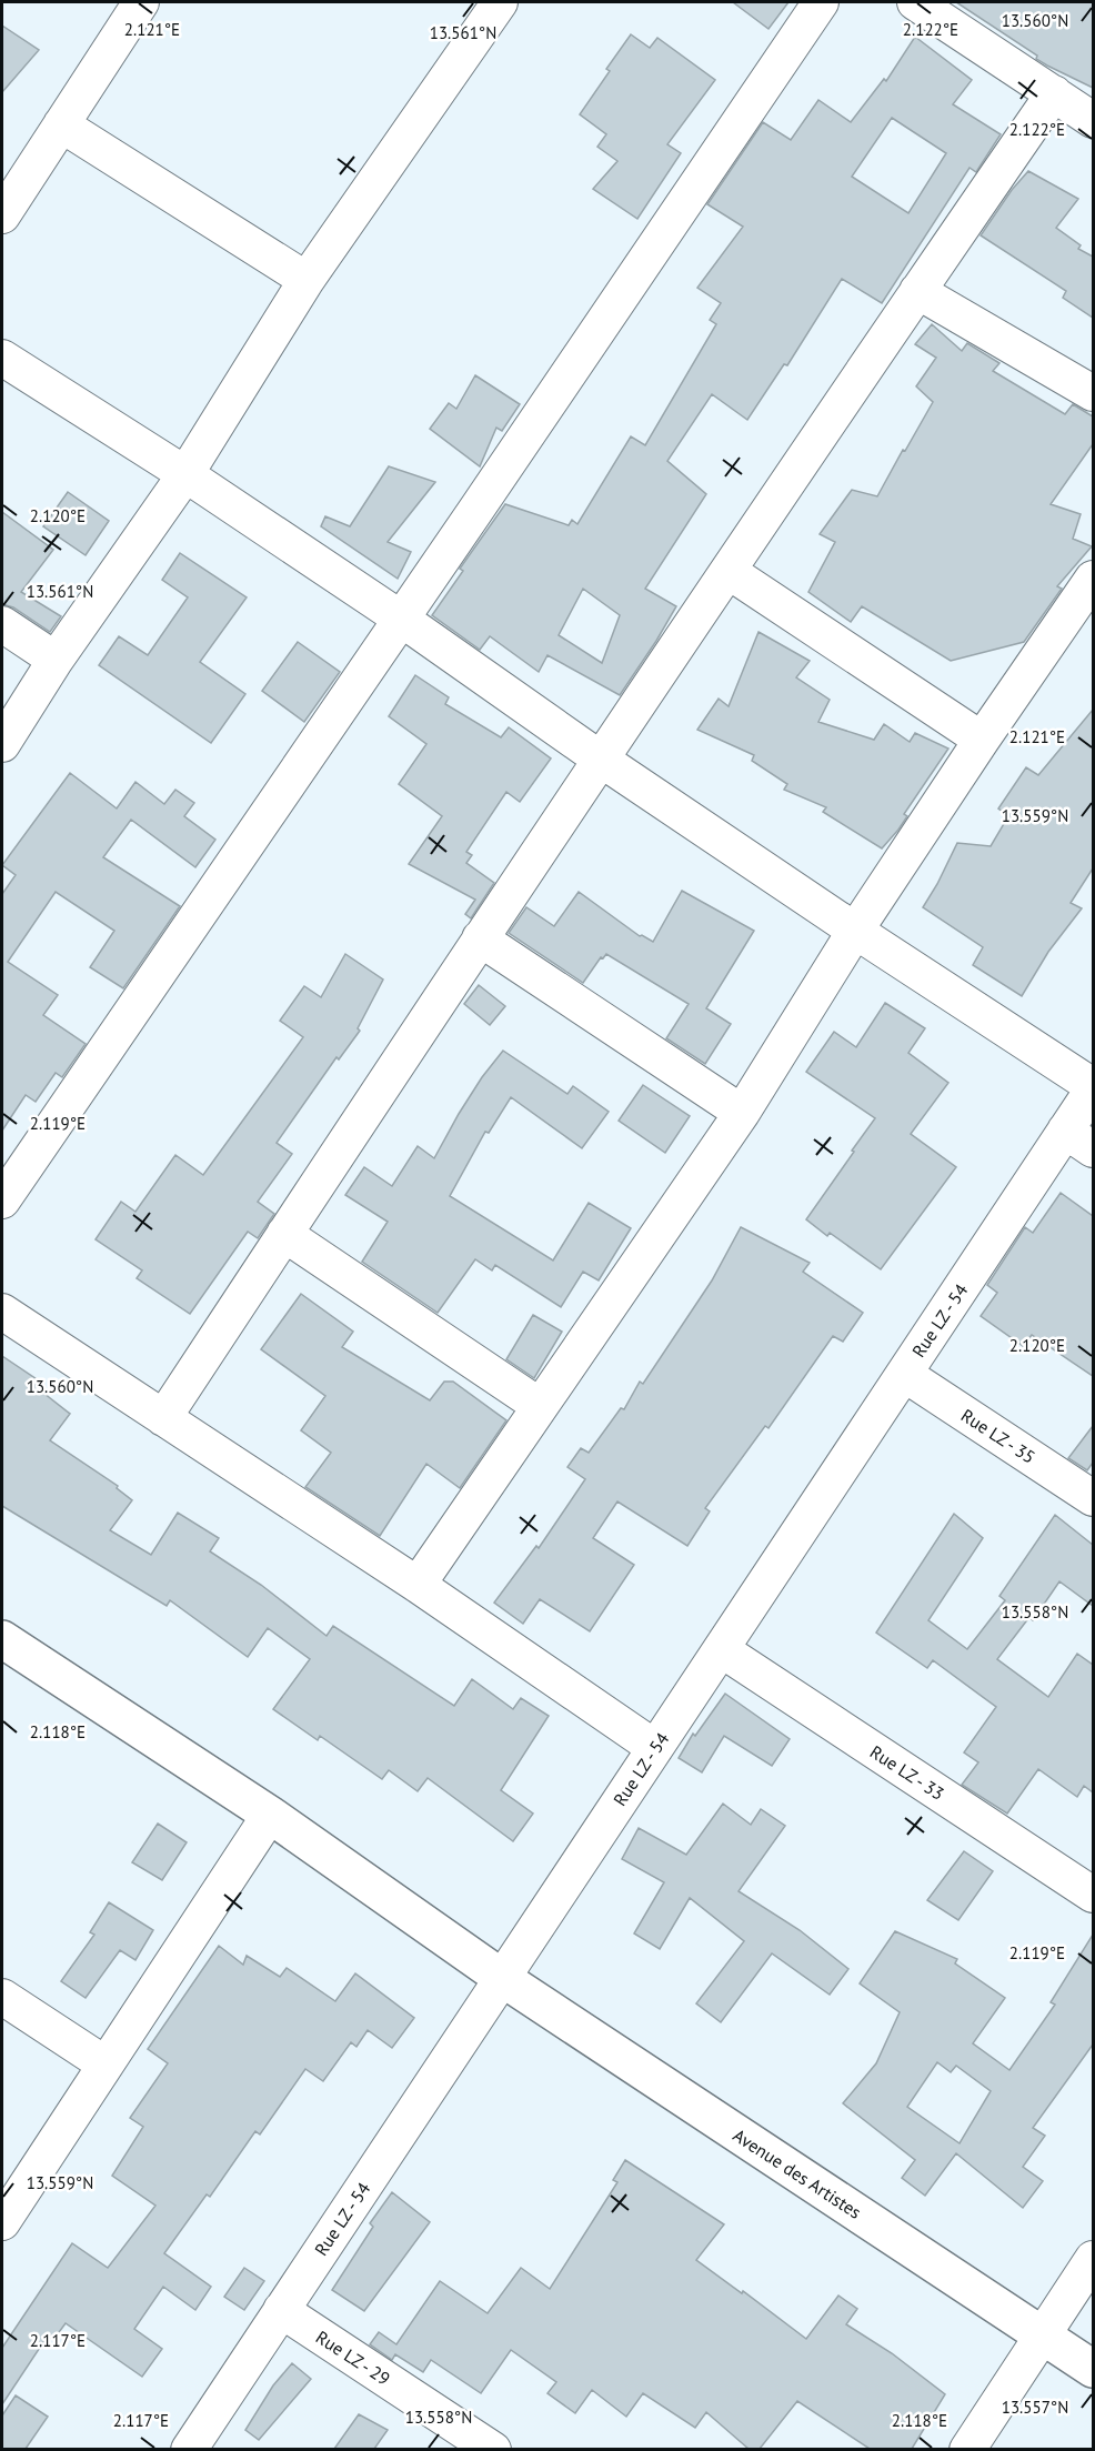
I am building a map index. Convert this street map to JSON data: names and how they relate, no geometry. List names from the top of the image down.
{
  "streets": {
    "street": [
      "Rue LZ - 54",
      "Rue LZ - 35",
      "Rue LZ - 33",
      "Avenue des Artistes",
      "Rue LZ - 29"
    ]
  },
  "crossings": [
    ["Rue LZ - 54", "Rue LZ - 35"],
    ["Rue LZ - 54", "Rue LZ - 33"],
    ["Rue LZ - 54", "Avenue des Artistes"],
    ["Rue LZ - 54", "Rue LZ - 29"]
  ],
  "coordinates": [
    "13.560°N",
    "2.121°E",
    "2.122°E",
    "13.561°N",
    "2.120°E",
    "13.559°N",
    "2.119°E",
    "13.558°N",
    "2.118°E",
    "2.117°E",
    "13.557°N"
  ]
}
